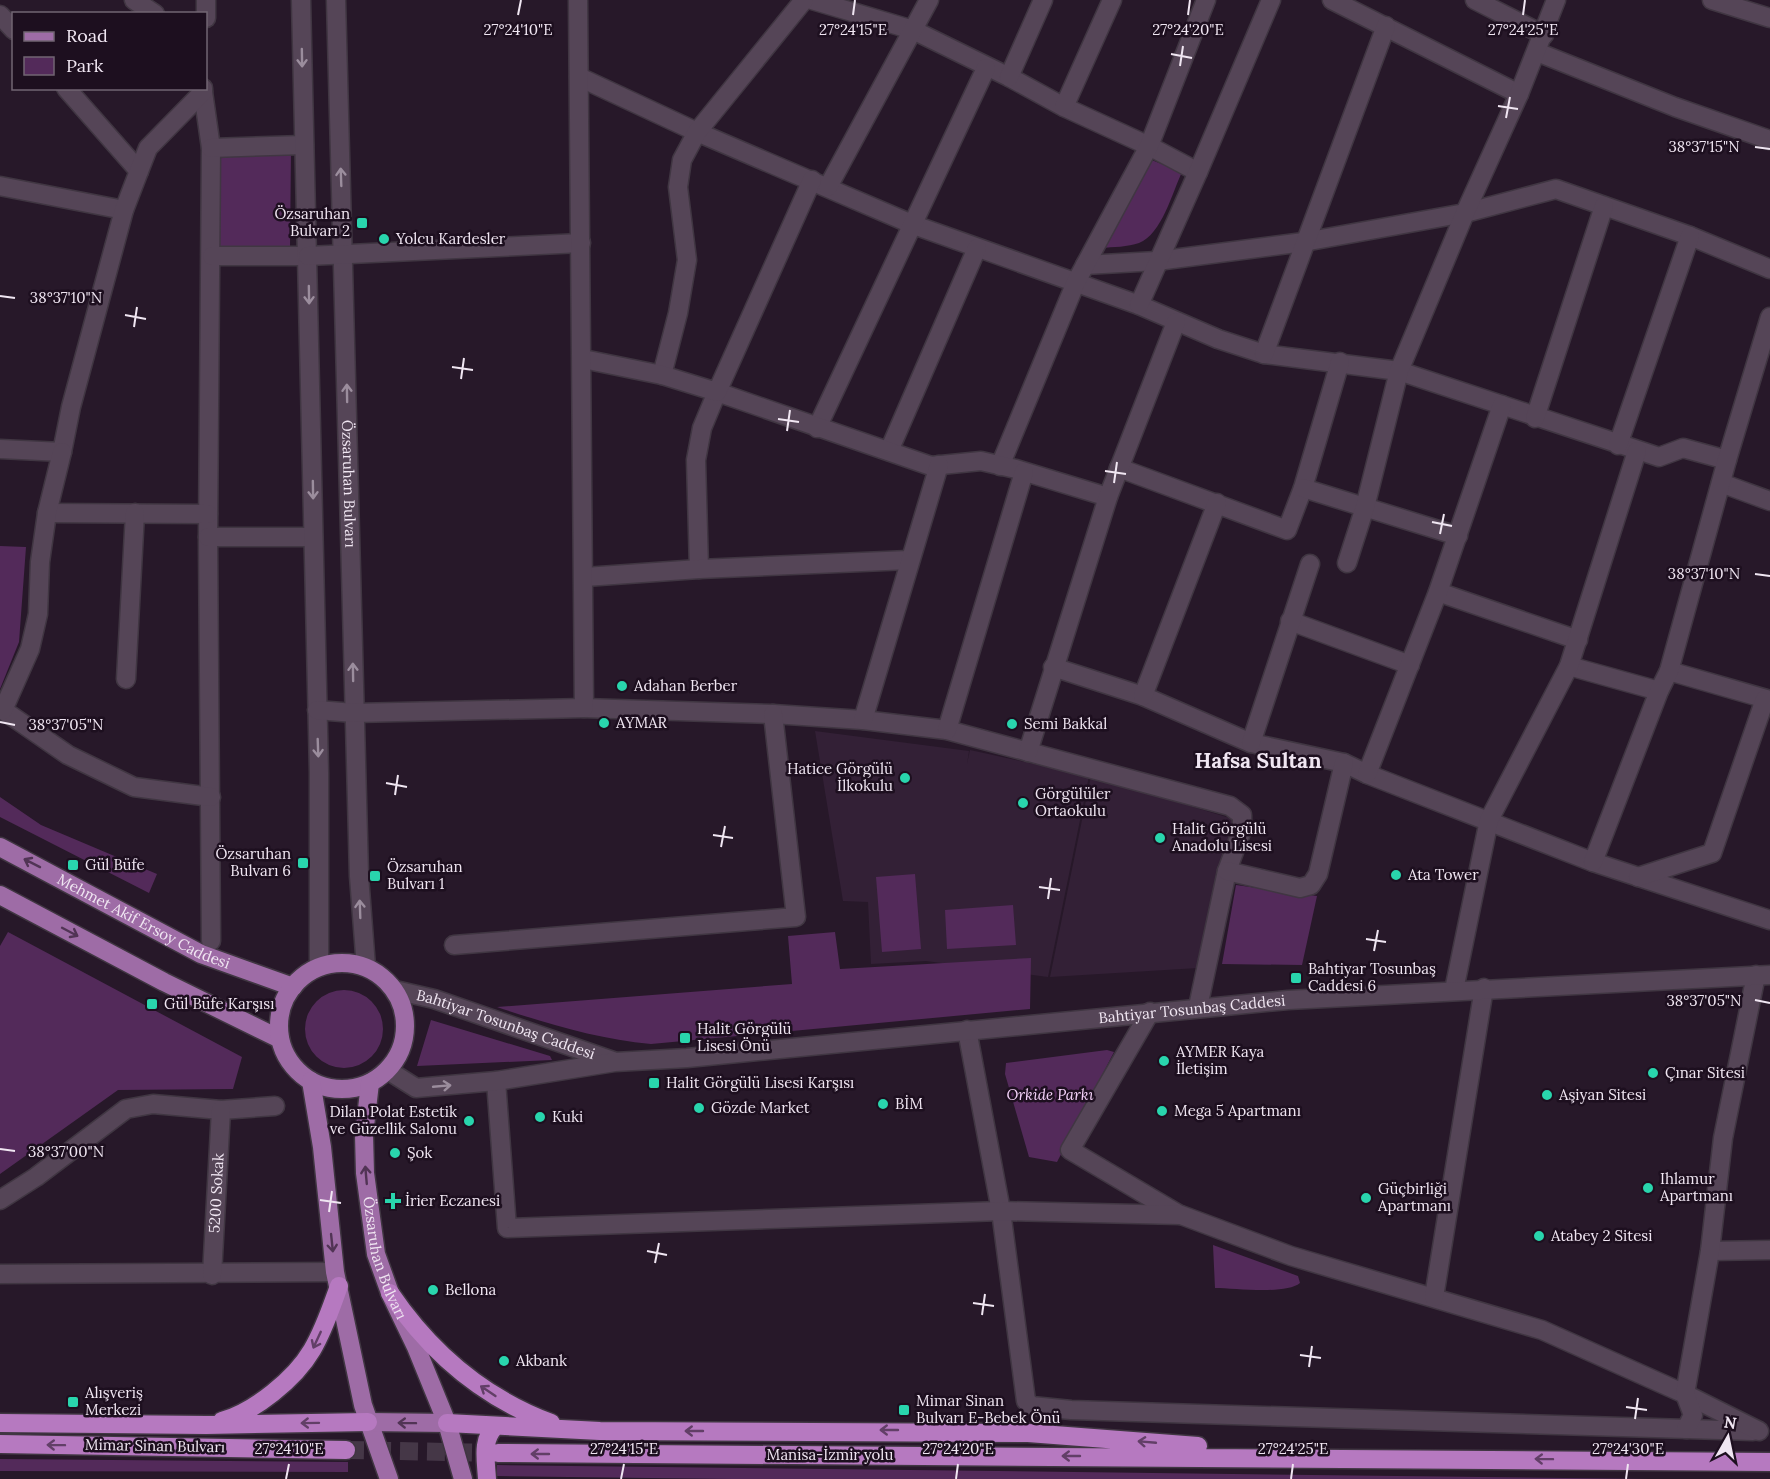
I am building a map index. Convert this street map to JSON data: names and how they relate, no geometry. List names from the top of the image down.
{
  "streets": {
    "highway": ["Mimar Sinan Bulvarı", "Manisa-İzmir yolu"],
    "main road": ["Özsaruhan Bulvarı", "Mehmet Akif Ersoy Caddesi"],
    "street": ["Bahtiyar Tosunbaş Caddesi", "5200 Sokak"]
  },
  "crossings": [
    ["Özsaruhan Bulvarı", "Mehmet Akif Ersoy Caddesi"],
    ["Özsaruhan Bulvarı", "Bahtiyar Tosunbaş Caddesi"],
    ["Mehmet Akif Ersoy Caddesi", "Bahtiyar Tosunbaş Caddesi"]
  ],
  "districts": ["Hafsa Sultan"],
  "parks": ["Orkide Parkı"],
  "places": {
    "transit": [
      "Özsaruhan Bulvarı 2",
      "Özsaruhan Bulvarı 6",
      "Gül Büfe",
      "Özsaruhan Bulvarı 1",
      "Bahtiyar Tosunbaş Caddesi 6",
      "Gül Büfe Karşısı",
      "Halit Görgülü Lisesi Önü",
      "Halit Görgülü Lisesi Karşısı",
      "Alışveriş Merkezi",
      "Mimar Sinan Bulvarı E-Bebek Önü"
    ],
    "other": [
      "Yolcu Kardesler",
      "Adahan Berber",
      "AYMAR",
      "Semi Bakkal",
      "Hatice Görgülü İlkokulu",
      "Görgülüler Ortaokulu",
      "Halit Görgülü Anadolu Lisesi",
      "Ata Tower",
      "AYMER Kaya İletişim",
      "Çınar Sitesi",
      "Aşiyan Sitesi",
      "BİM",
      "Gözde Market",
      "Mega 5 Apartmanı",
      "Kuki",
      "Dilan Polat Estetik ve Güzellik Salonu",
      "Şok",
      "Ihlamur Apartmanı",
      "Güçbirliği Apartmanı",
      "Atabey 2 Sitesi",
      "Bellona",
      "Akbank"
    ],
    "health": ["İrier Eczanesi"]
  },
  "legend": ["Road", "Park"],
  "north": "top",
  "coordinates": [
    "27°24'10\"E",
    "27°24'15\"E",
    "27°24'20\"E",
    "27°24'25\"E",
    "38°37'15\"N",
    "38°37'10\"N",
    "38°37'05\"N",
    "38°37'00\"N",
    "27°24'30\"E"
  ]
}
